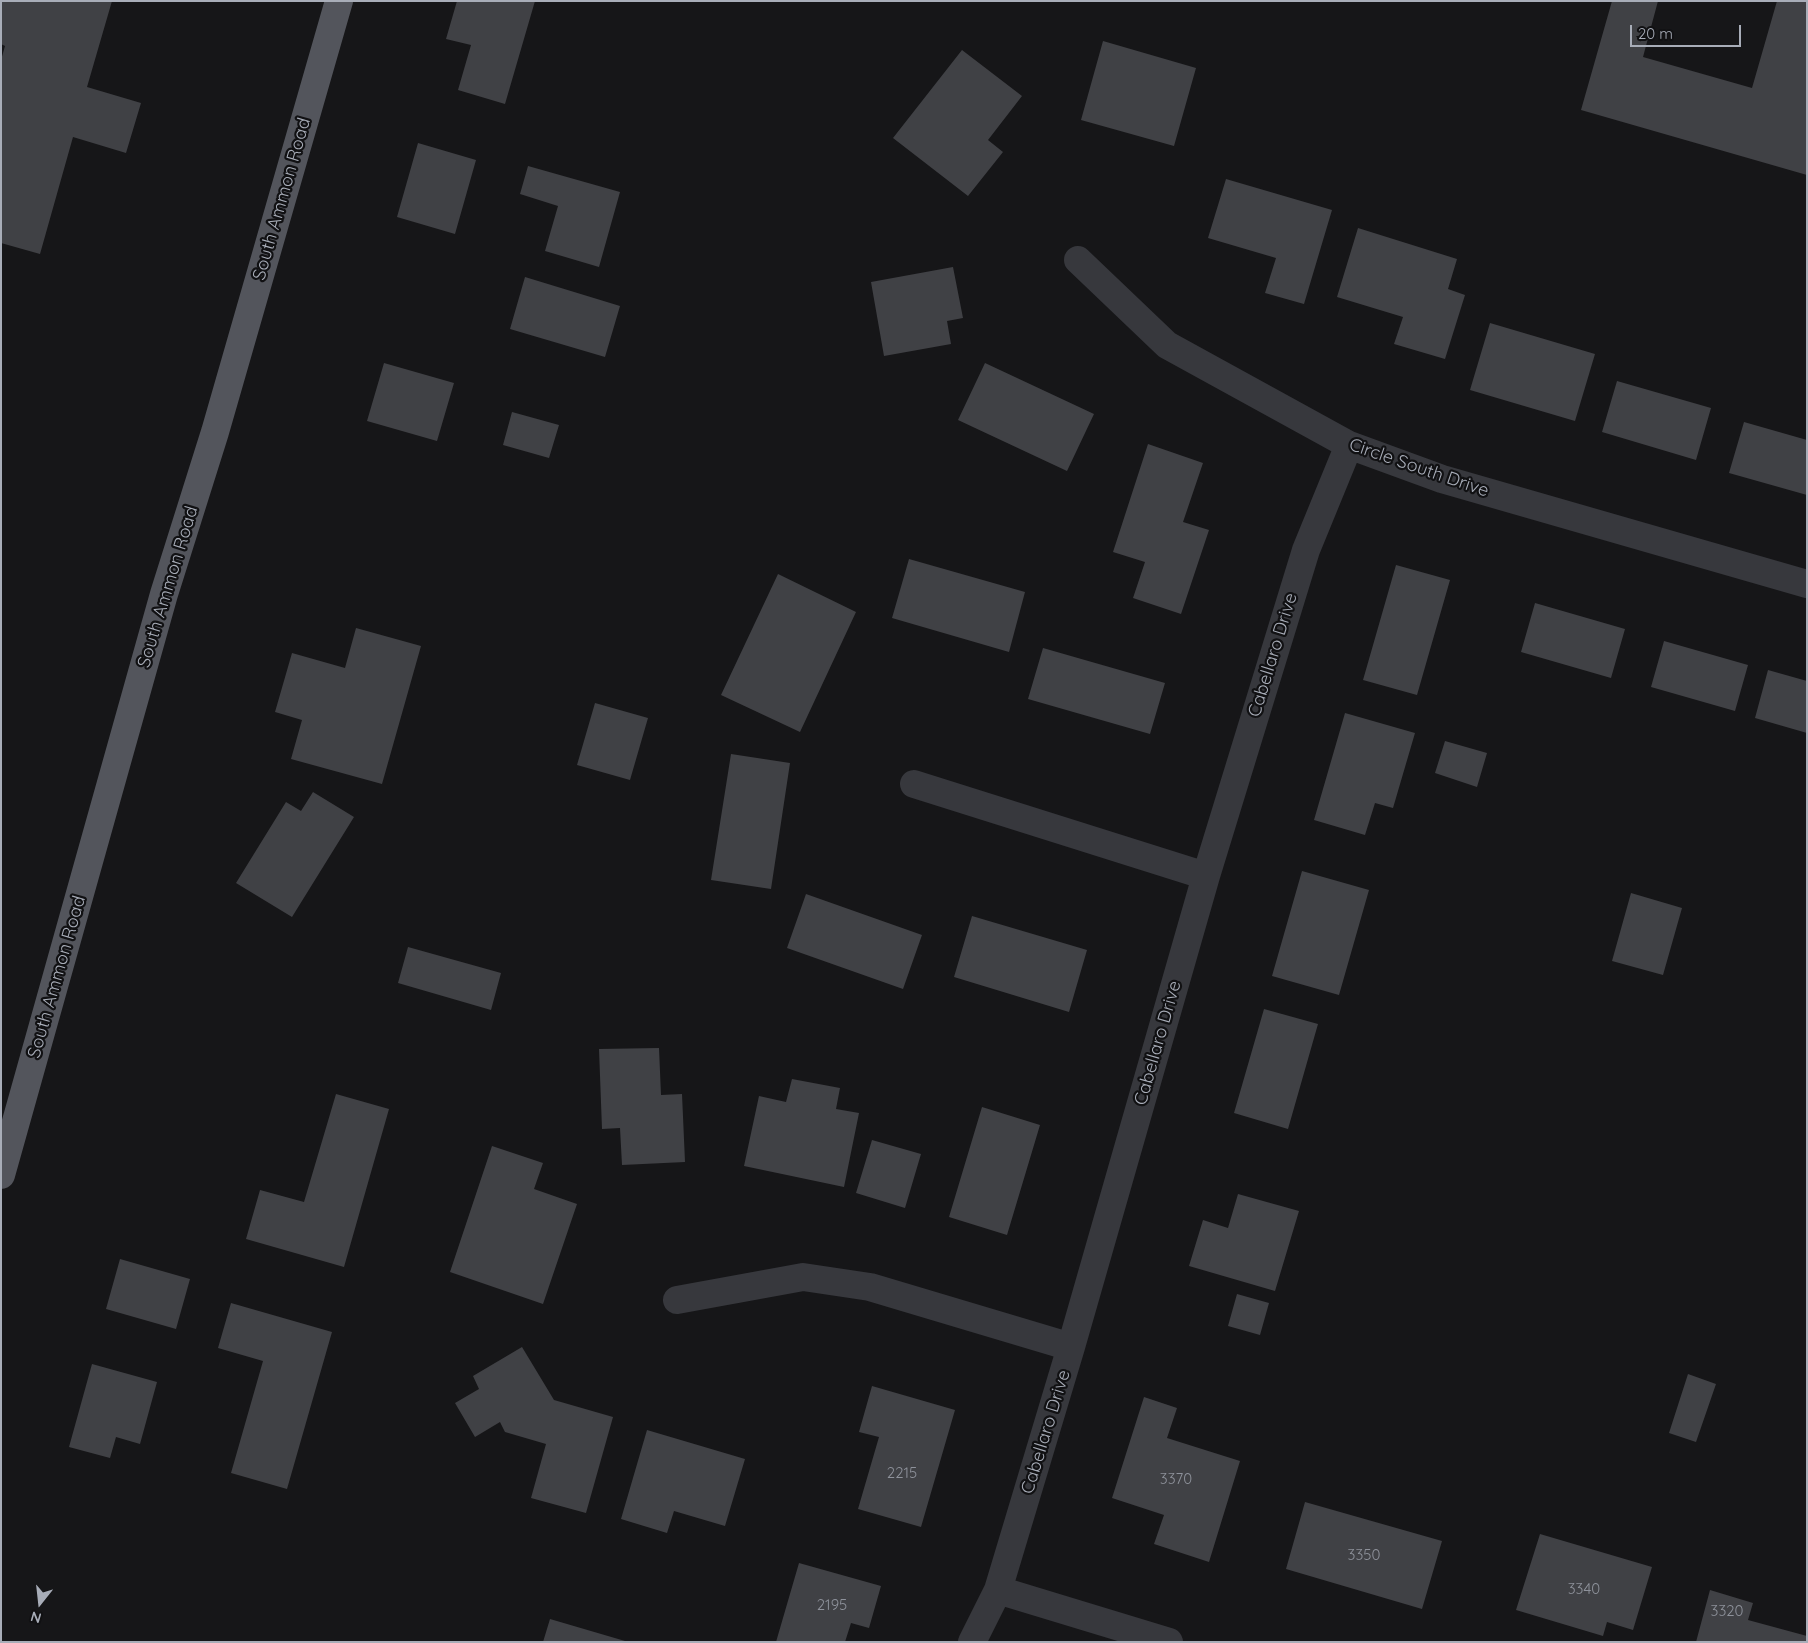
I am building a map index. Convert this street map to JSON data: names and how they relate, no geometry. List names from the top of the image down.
{
  "streets": {
    "main road": ["South Ammon Road"],
    "street": ["Circle South Drive", "Cabellaro Drive"]
  },
  "crossings": [
    ["Circle South Drive", "Cabellaro Drive"]
  ],
  "house_numbers": [
    "2215",
    "3370",
    "3350",
    "3340",
    "2195",
    "3320"
  ],
  "scale_bar": "20 m",
  "north": "bottom"
}
